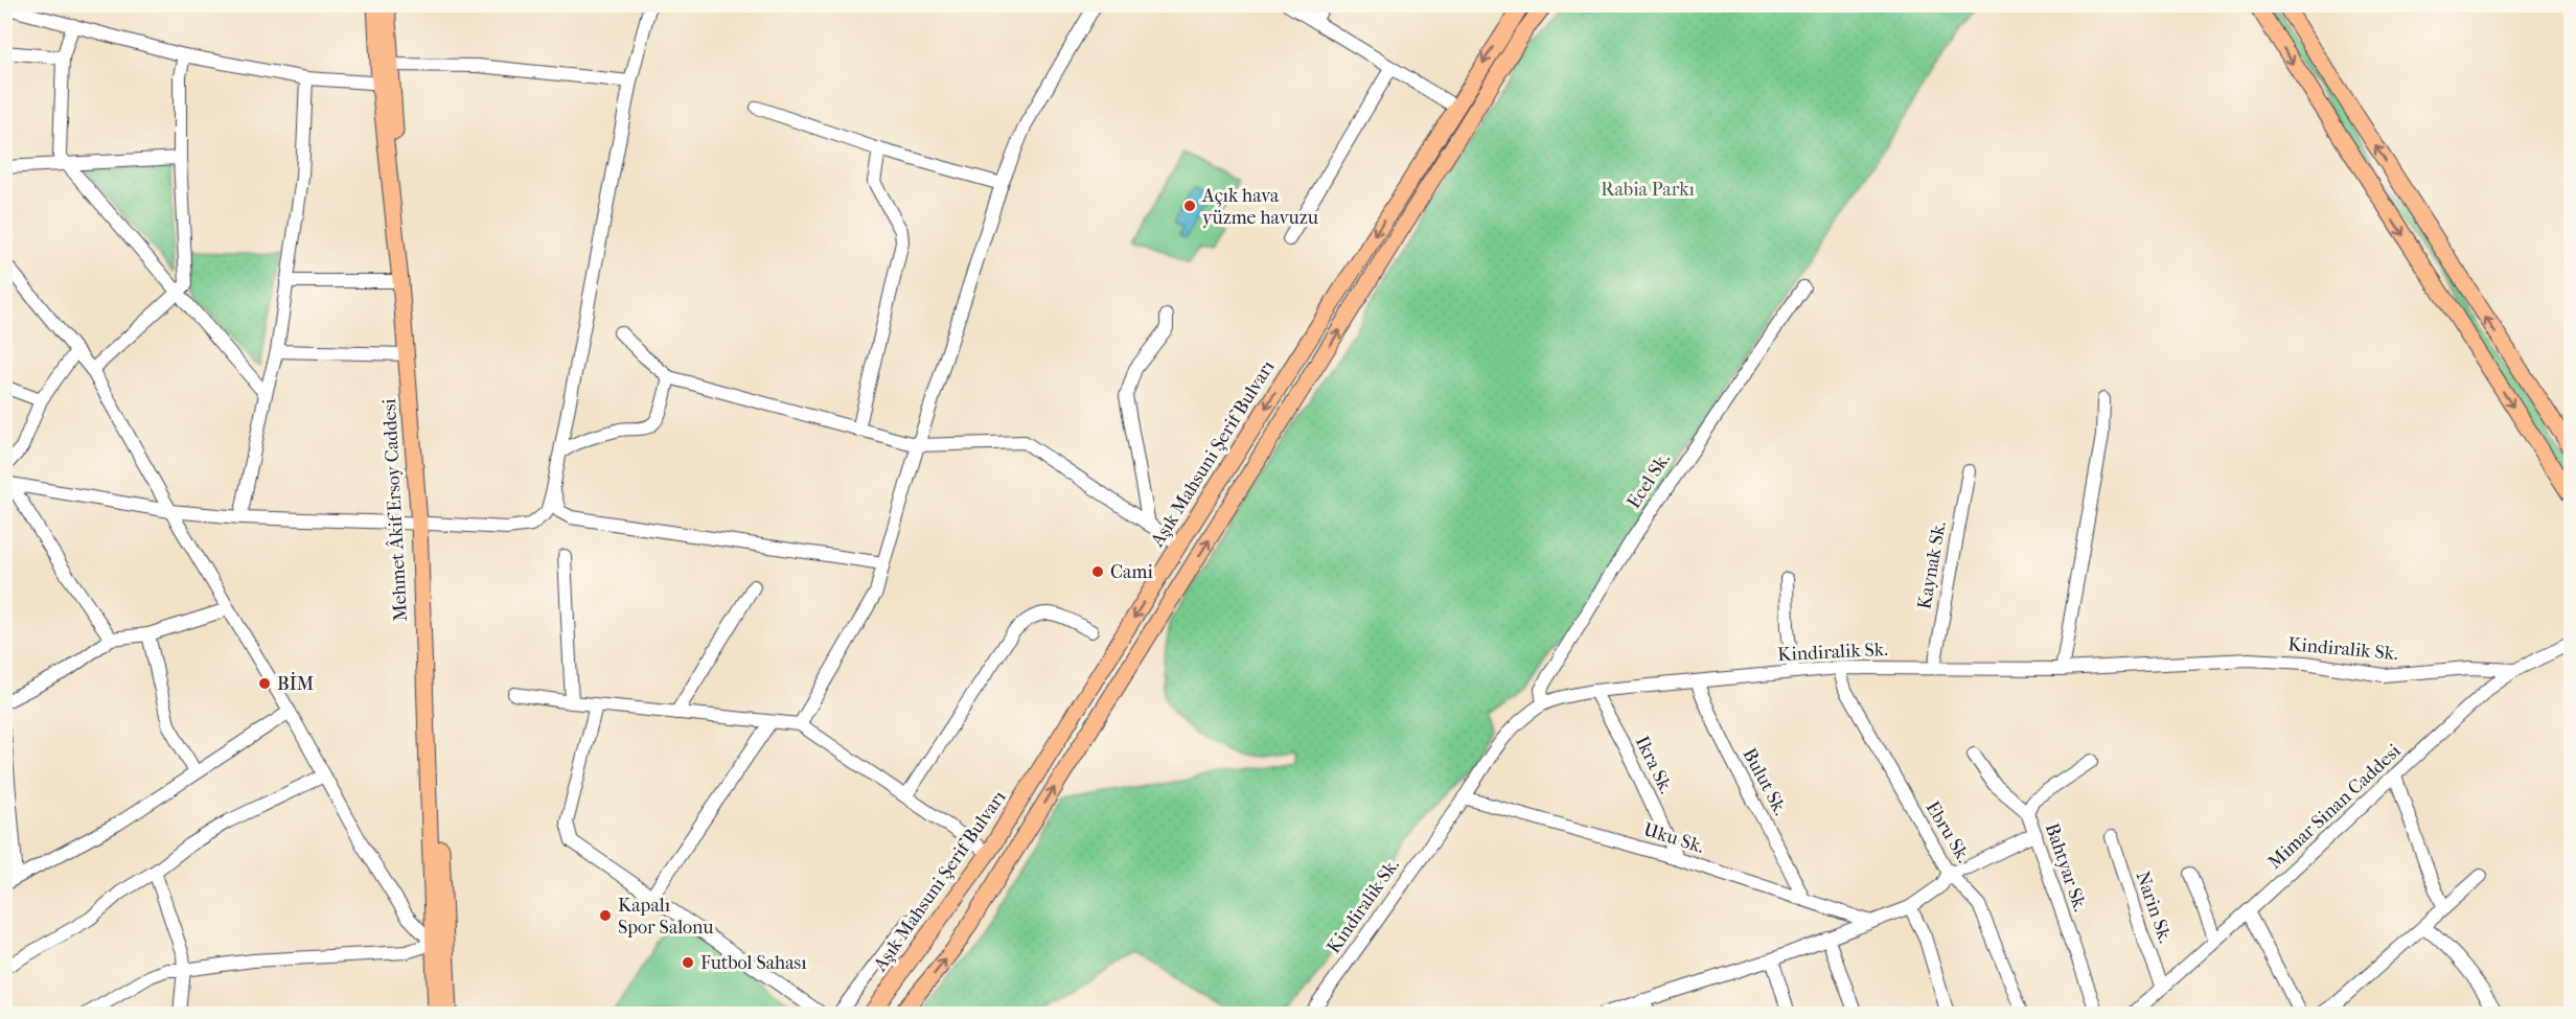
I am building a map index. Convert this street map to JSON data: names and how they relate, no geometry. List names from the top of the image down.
{
  "streets": {
    "main road": ["Aşık Mahsuni Şerif Bulvarı", "Mehmet Âkif Ersoy Caddesi"],
    "street": [
      "Ecel Sk.",
      "Kaynak Sk.",
      "Kindiralik Sk.",
      "Ikra Sk.",
      "Bulut Sk.",
      "Mimar Sinan Caddesi",
      "Ebru Sk.",
      "Uku Sk.",
      "Bahtyar Sk.",
      "Narin Sk."
    ]
  },
  "crossings": [
    ["Ecel Sk.", "Kindiralik Sk."],
    ["Kaynak Sk.", "Kindiralik Sk."],
    ["Kindiralik Sk.", "Ikra Sk."],
    ["Kindiralik Sk.", "Bulut Sk."],
    ["Kindiralik Sk.", "Mimar Sinan Caddesi"],
    ["Kindiralik Sk.", "Ebru Sk."],
    ["Kindiralik Sk.", "Uku Sk."],
    ["Ikra Sk.", "Uku Sk."],
    ["Bulut Sk.", "Uku Sk."],
    ["Mimar Sinan Caddesi", "Narin Sk."]
  ],
  "parks": ["Rabia Parkı"],
  "places": [
    "Açık hava yüzme havuzu",
    "Cami",
    "BİM",
    "Kapalı Spor Salonu",
    "Futbol Sahası"
  ]
}
